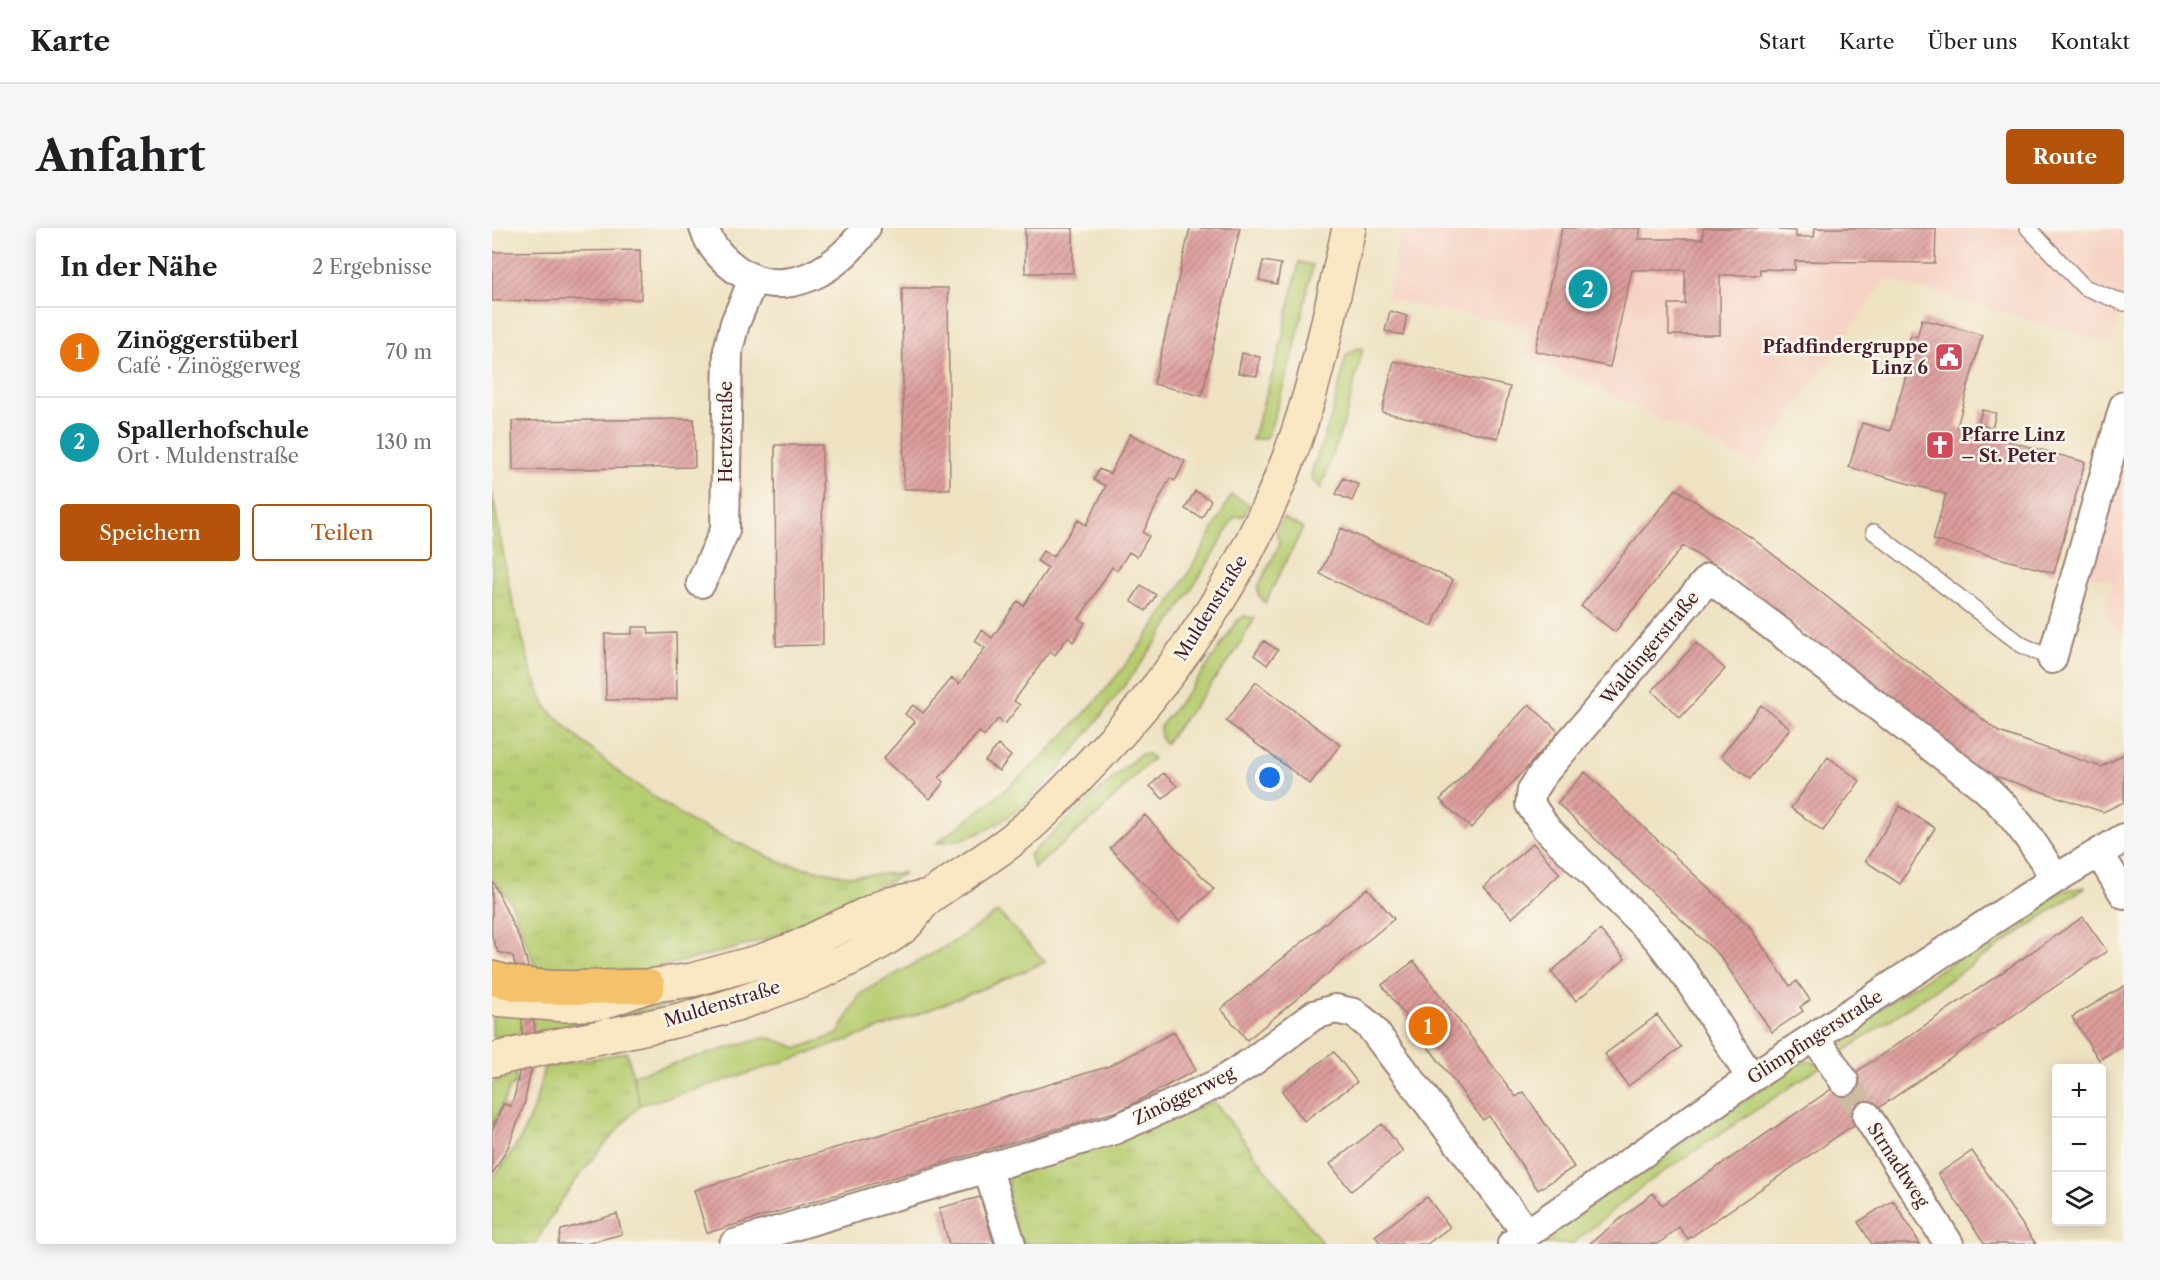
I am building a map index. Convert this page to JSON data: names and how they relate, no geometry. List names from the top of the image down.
{
  "streets": {
    "main road": ["Muldenstraße"],
    "street": [
      "Hertzstraße",
      "Waldingerstraße",
      "Glimpfingerstraße",
      "Zinöggerweg",
      "Strnadtweg"
    ]
  },
  "crossings": [
    ["Waldingerstraße", "Glimpfingerstraße"],
    ["Glimpfingerstraße", "Zinöggerweg"]
  ],
  "places": {
    "public building": ["Pfadfindergruppe Linz 6"],
    "church": ["Pfarre Linz – St. Peter"]
  },
  "page": {
    "header": "Karte",
    "nav": [
      "Start",
      "Karte",
      "Über uns",
      "Kontakt"
    ],
    "buttons": [
      "Route",
      ["Speichern", "Teilen"]
    ],
    "title": "Anfahrt",
    "heading": ["In der Nähe", "2 Ergebnisse"],
    "pins": ["2", "1"],
    "list": [
      {
        "mark": "1",
        "name": "Zinöggerstüberl",
        "note": "Café · Zinöggerweg",
        "value": "70 m"
      },
      {
        "mark": "2",
        "name": "Spallerhofschule",
        "note": "Ort · Muldenstraße",
        "value": "130 m"
      }
    ],
    "map_buttons": ["+", "−"]
  }
}
